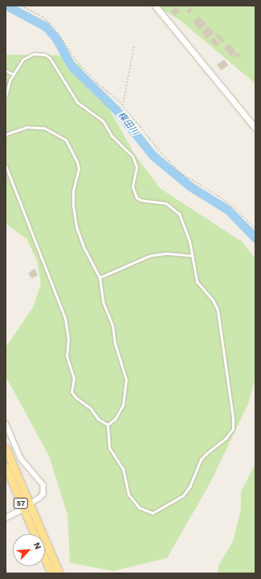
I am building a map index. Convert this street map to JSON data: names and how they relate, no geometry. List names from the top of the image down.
{
  "streets": {
    "main road": ["57"]
  },
  "water": ["楳田川"],
  "north": "top right"
}
